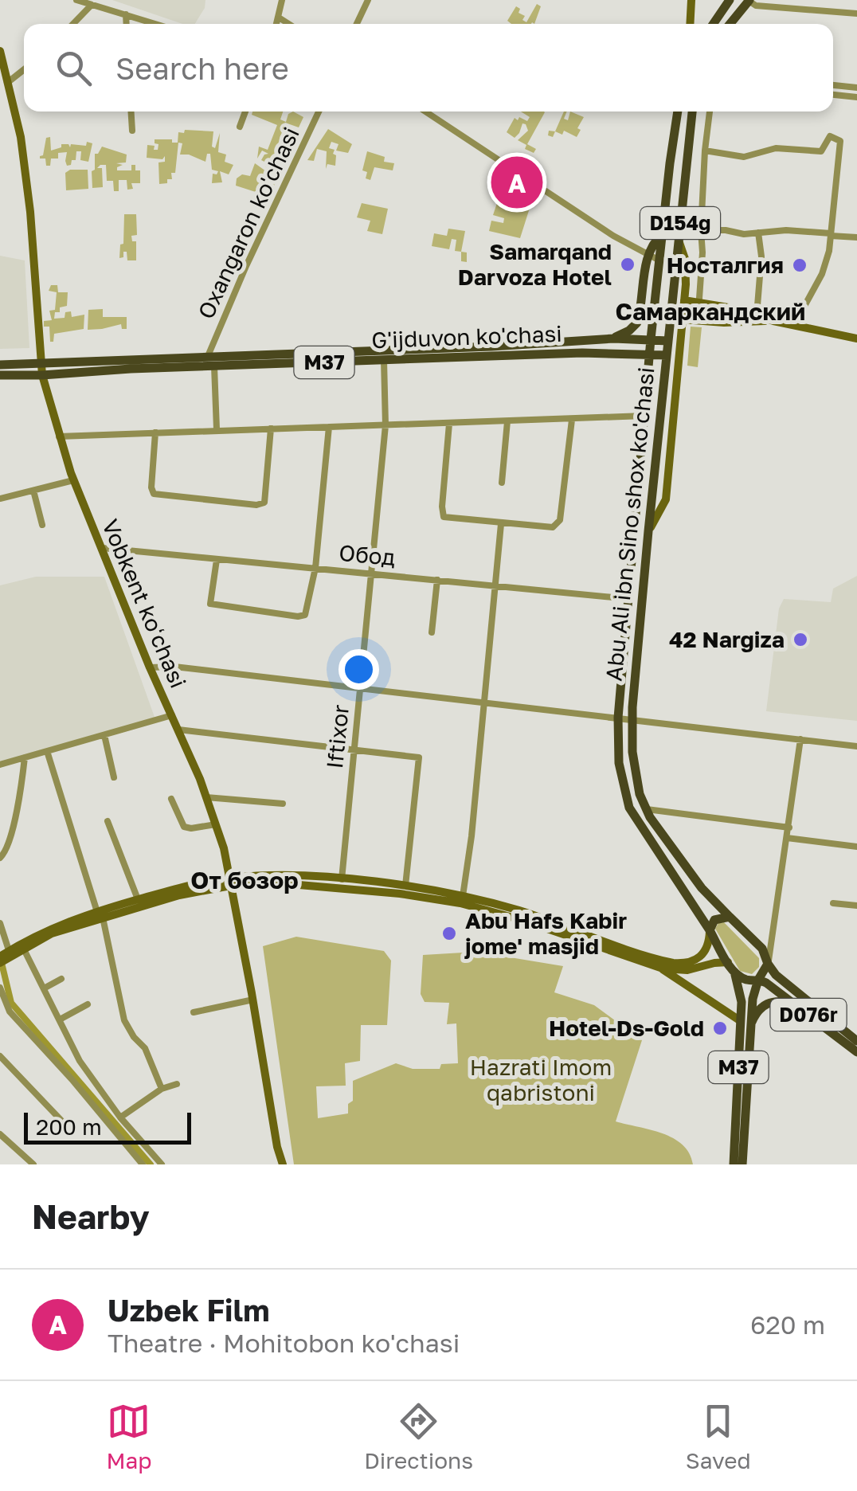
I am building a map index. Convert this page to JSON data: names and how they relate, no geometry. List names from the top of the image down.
{
  "streets": {
    "main road": [
      "D154g",
      "G'ijduvon ko'chasi",
      "M37",
      "Abu Ali ibn Sino shox ko'chasi",
      "Vobkent koʻchasi",
      "D076r"
    ],
    "street": ["Oxangaron ko'chasi", "Обод", "Iftixor"]
  },
  "crossings": [
    ["Oxangaron ko'chasi", "G'ijduvon ko'chasi"],
    ["G'ijduvon ko'chasi", "M37"],
    ["G'ijduvon ko'chasi", "Abu Ali ibn Sino shox ko'chasi"],
    ["G'ijduvon ko'chasi", "Vobkent koʻchasi"],
    ["G'ijduvon ko'chasi", "Iftixor"],
    ["M37", "Abu Ali ibn Sino shox ko'chasi"],
    ["M37", "D076r"],
    ["Abu Ali ibn Sino shox ko'chasi", "Обод"],
    ["Abu Ali ibn Sino shox ko'chasi", "D076r"],
    ["Обод", "Vobkent koʻchasi"],
    ["Обод", "Iftixor"]
  ],
  "districts": ["Самаркандский", "От бозор"],
  "parks": ["Hazrati Imom qabristoni"],
  "places": [
    "Samarqand Darvoza Hotel",
    "Носталгия",
    "42 Nargiza",
    "Abu Hafs Kabir jome' masjid",
    "Hotel-Ds-Gold"
  ],
  "scale_bar": "200 m",
  "page": {
    "search": "Search here",
    "pins": "A",
    "scale": "200 m",
    "heading": "Nearby",
    "list": [
      {
        "mark": "A",
        "name": "Uzbek Film",
        "note": "Theatre · Mohitobon ko'chasi",
        "value": "620 m"
      }
    ],
    "nav": ["Map", "Directions", "Saved"]
  }
}
